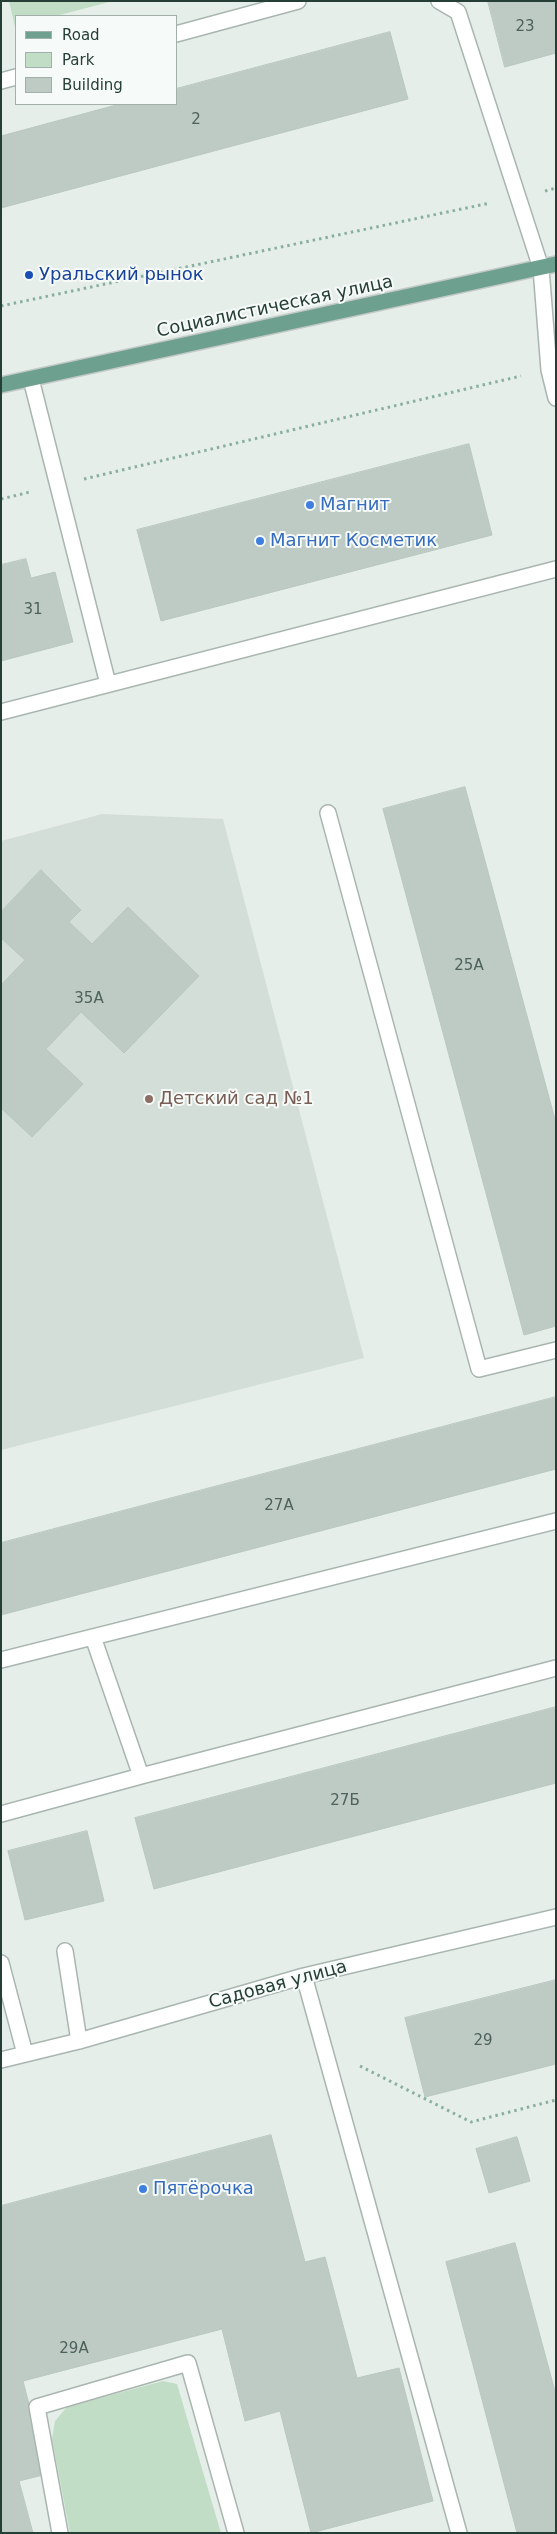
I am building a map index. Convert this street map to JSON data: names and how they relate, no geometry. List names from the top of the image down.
{
  "streets": {
    "main road": ["Социалистическая улица"],
    "lane": ["Садовая улица"]
  },
  "places": [
    "Уральский рынок",
    "Магнит",
    "Магнит Косметик",
    "Детский сад №1",
    "Пятёрочка"
  ],
  "house_numbers": [
    "23",
    "2",
    "31",
    "25А",
    "35А",
    "27А",
    "27Б",
    "29",
    "29А"
  ],
  "legend": ["Road", "Park", "Building"]
}
